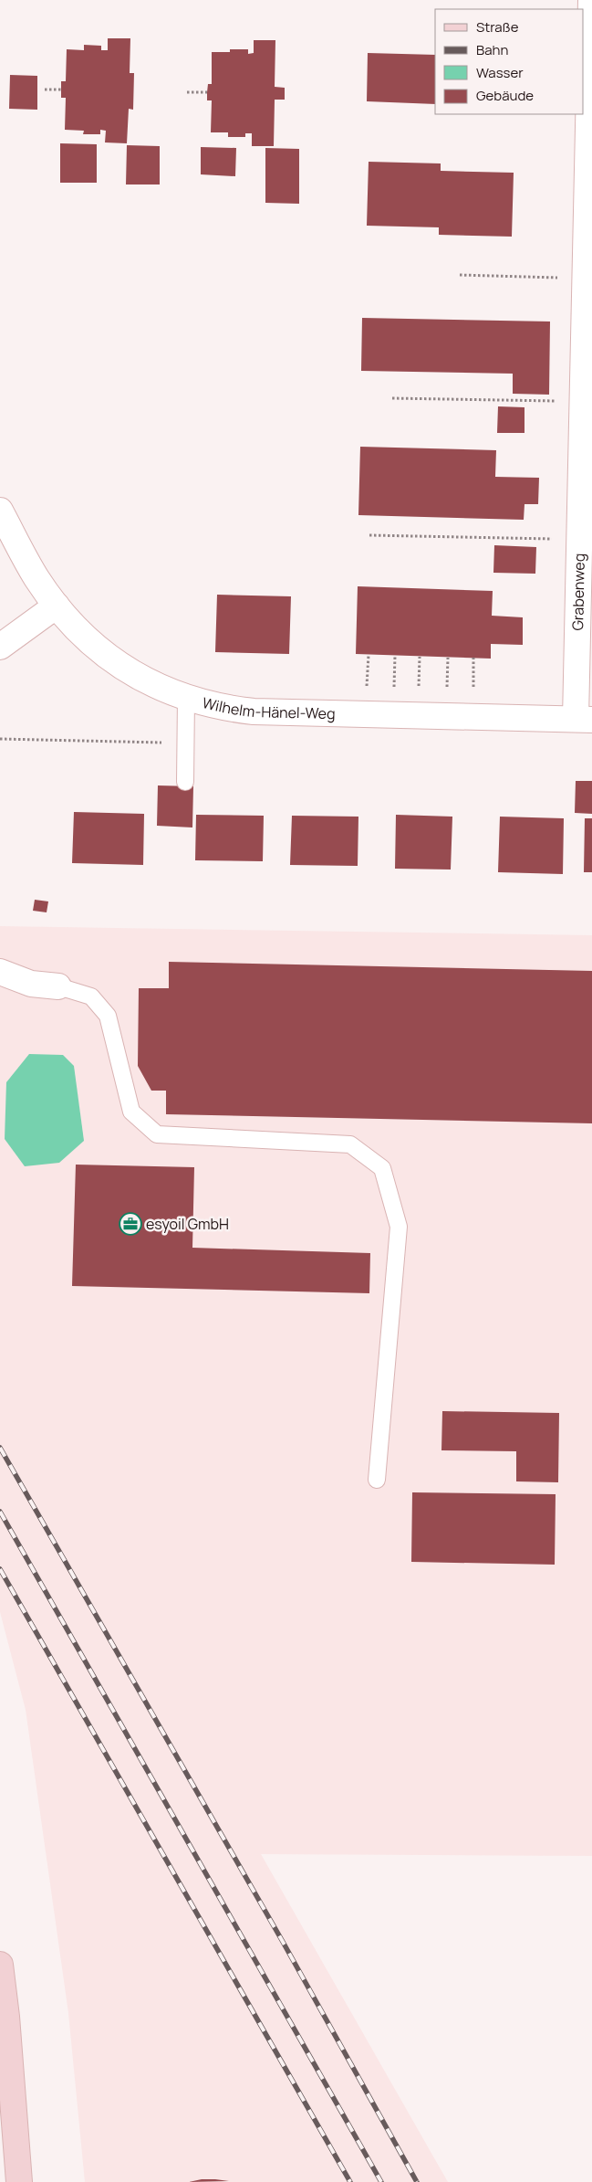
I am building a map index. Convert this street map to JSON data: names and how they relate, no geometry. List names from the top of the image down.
{
  "streets": {
    "street": ["Grabenweg", "Wilhelm-Hänel-Weg"]
  },
  "crossings": [
    ["Grabenweg", "Wilhelm-Hänel-Weg"]
  ],
  "places": {
    "office": ["esyoil GmbH"]
  },
  "legend": [
    "Straße",
    "Bahn",
    "Wasser",
    "Gebäude"
  ]
}
